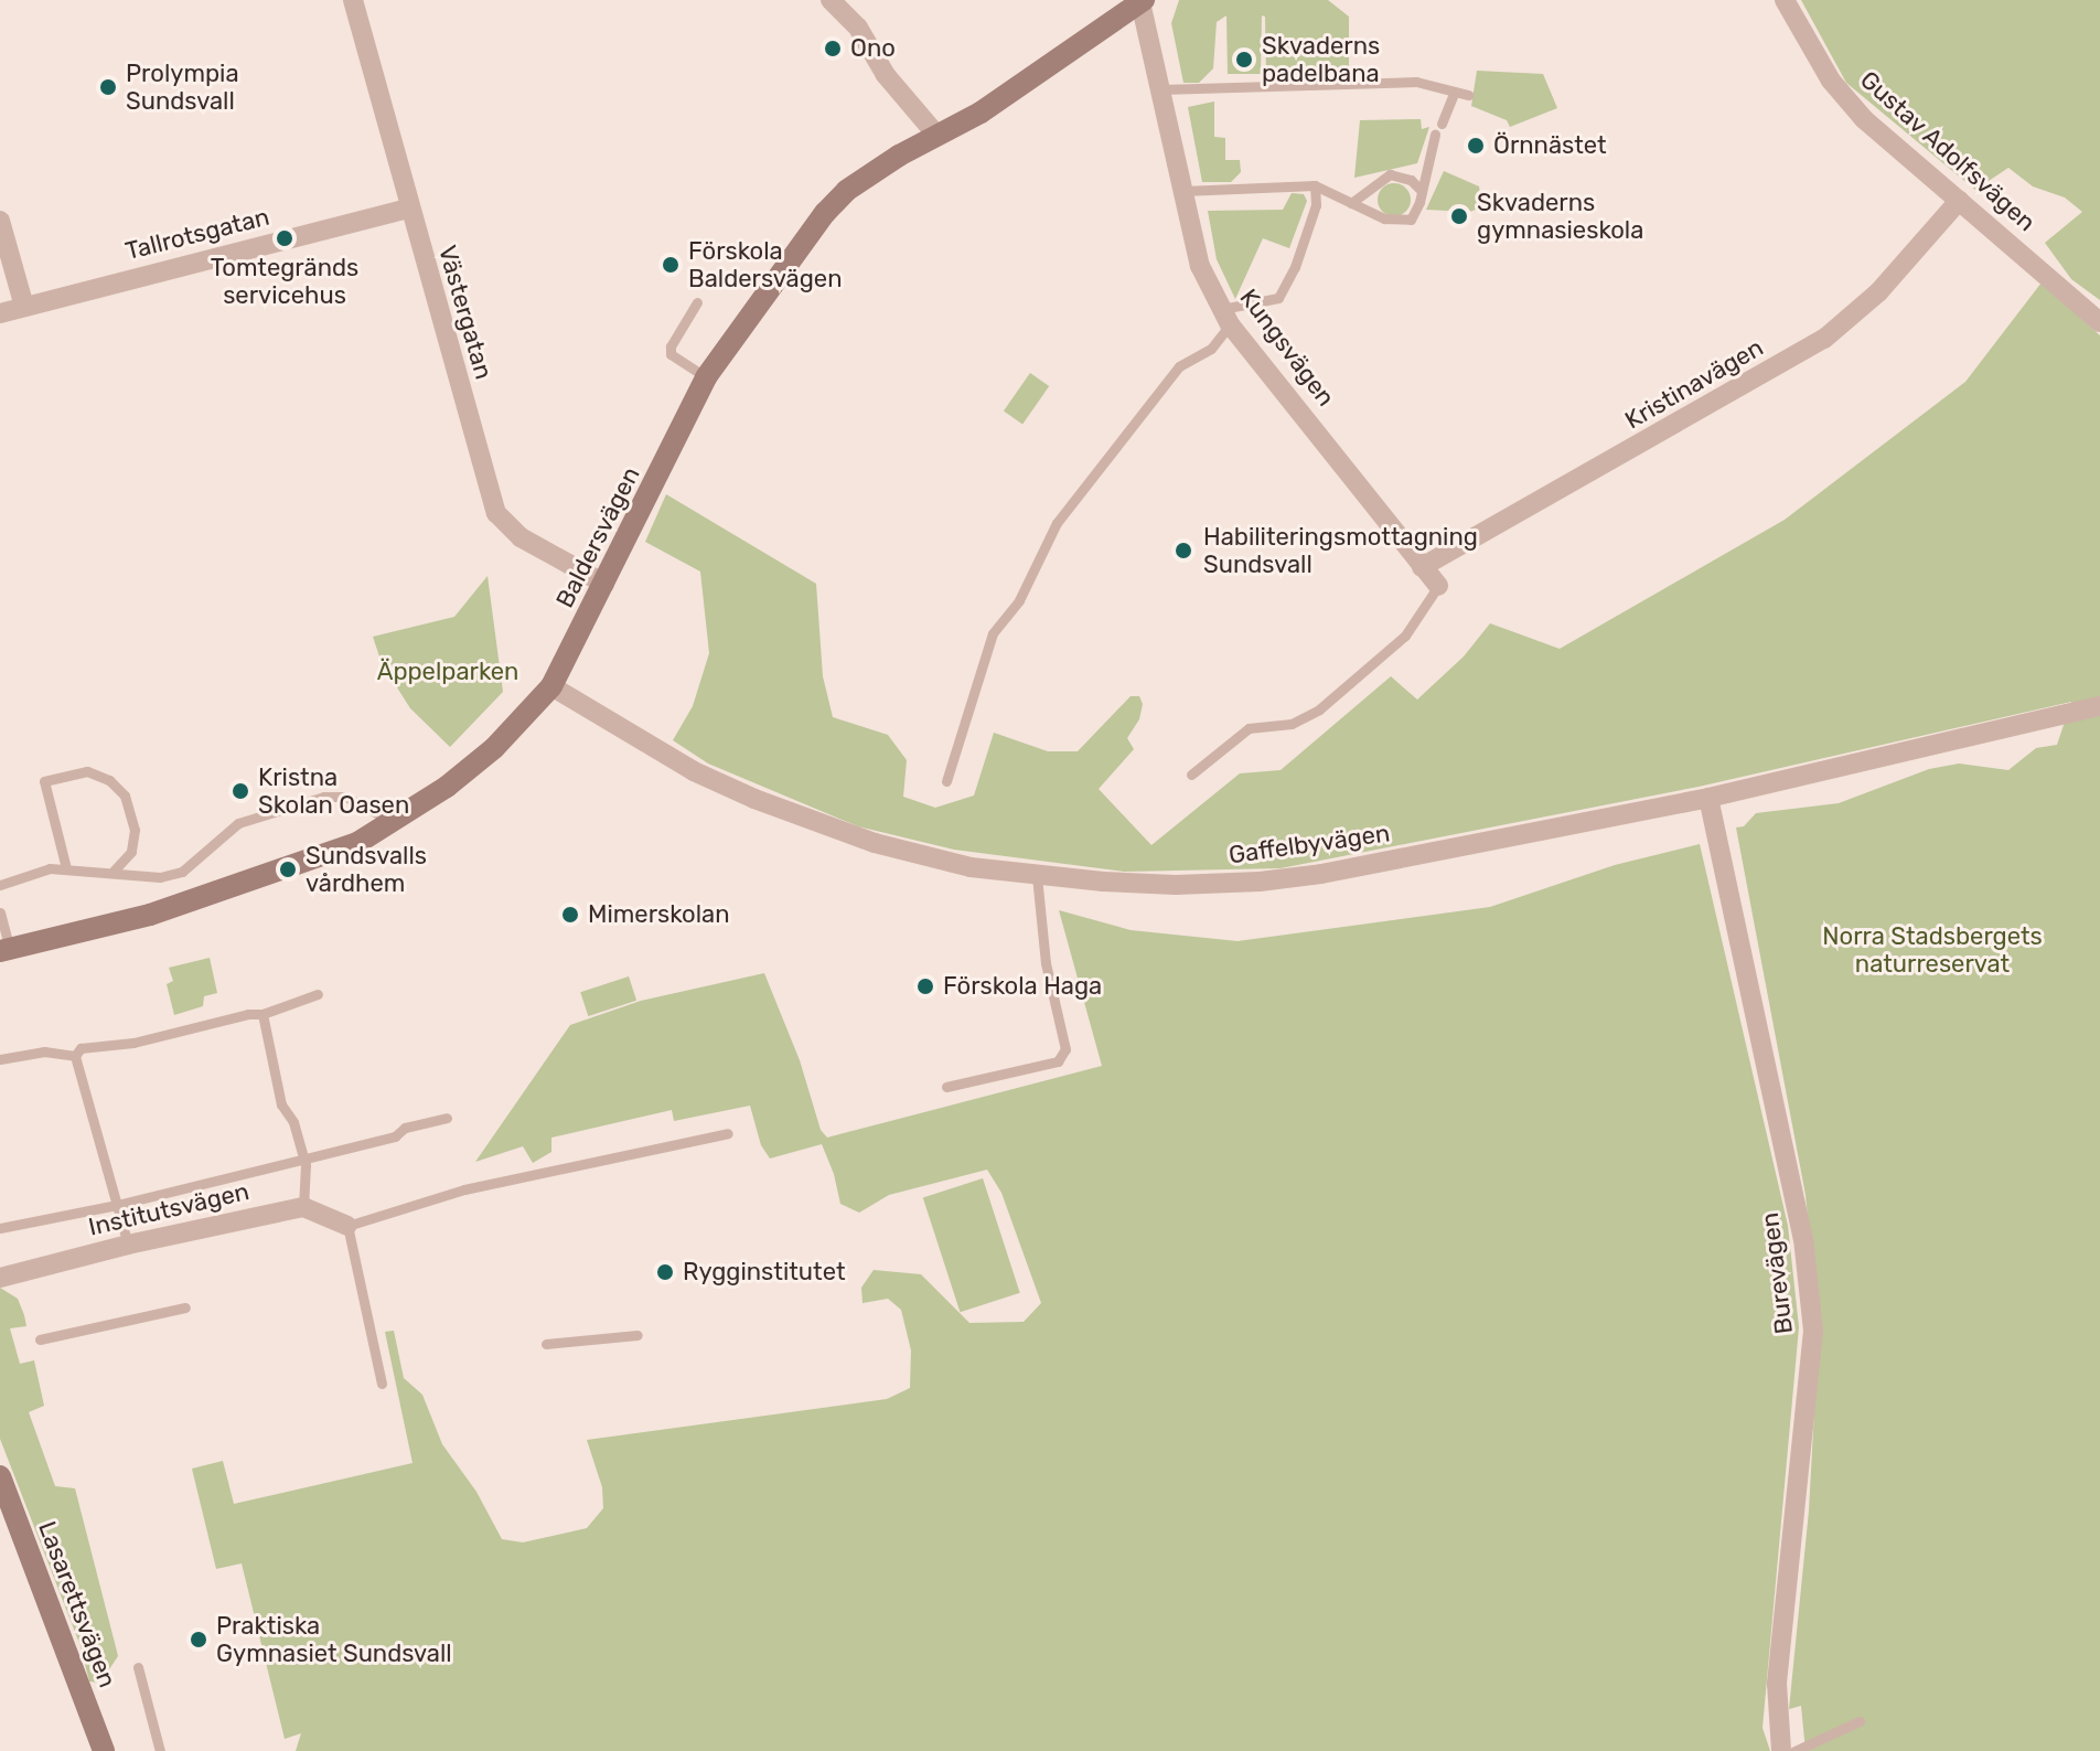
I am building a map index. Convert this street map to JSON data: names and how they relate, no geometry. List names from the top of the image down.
{
  "streets": {
    "street": [
      "Gustav Adolfsvägen",
      "Tallrotsgatan",
      "Västergatan",
      "Kungsvägen",
      "Kristinavägen",
      "Baldersvägen",
      "Gaffelbyvägen",
      "Institutsvägen",
      "Burevägen",
      "Lasarettsvägen"
    ]
  },
  "crossings": [
    ["Gustav Adolfsvägen", "Kristinavägen"],
    ["Tallrotsgatan", "Västergatan"],
    ["Västergatan", "Baldersvägen"],
    ["Kungsvägen", "Kristinavägen"],
    ["Kungsvägen", "Baldersvägen"],
    ["Baldersvägen", "Gaffelbyvägen"],
    ["Gaffelbyvägen", "Burevägen"]
  ],
  "parks": ["Äppelparken", "Norra Stadsbergets naturreservat"],
  "places": [
    "Ono",
    "Skvaderns padelbana",
    "Prolympia Sundsvall",
    "Örnnästet",
    "Skvaderns gymnasieskola",
    "Tomtegränds servicehus",
    "Förskola Baldersvägen",
    "Habiliteringsmottagning Sundsvall",
    "Kristna Skolan Oasen",
    "Sundsvalls vårdhem",
    "Mimerskolan",
    "Förskola Haga",
    "Rygginstitutet",
    "Praktiska Gymnasiet Sundsvall"
  ]
}
